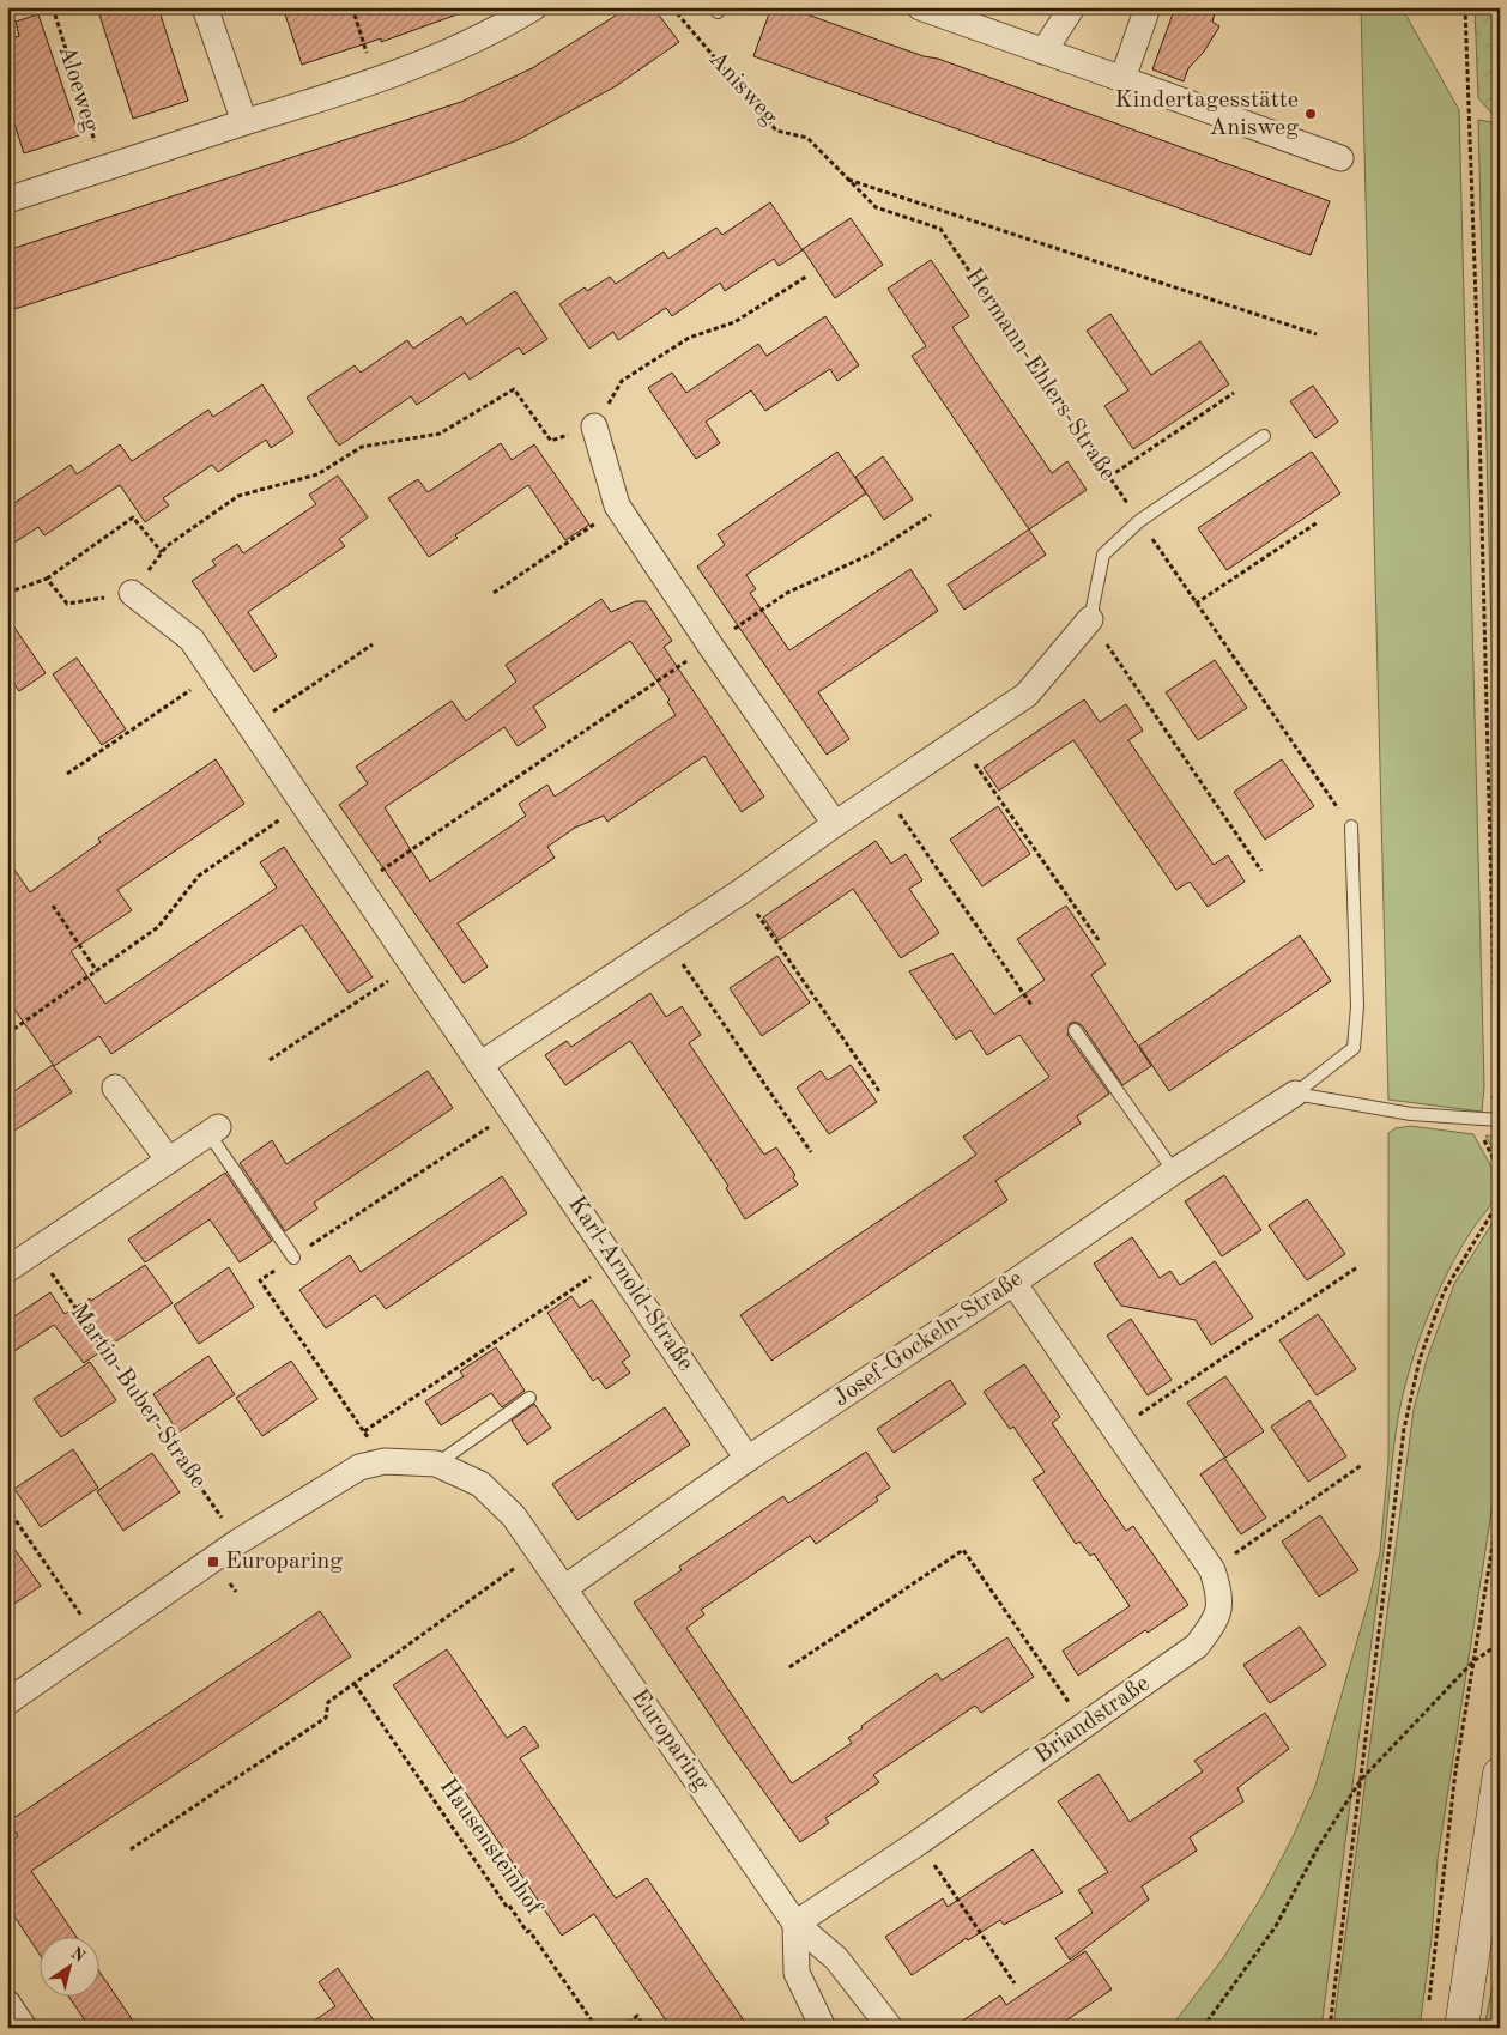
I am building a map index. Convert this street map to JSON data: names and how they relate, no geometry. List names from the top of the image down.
{
  "streets": {
    "street": [
      "Karl-Arnold-Straße",
      "Josef-Gockeln-Straße",
      "Briandstraße",
      "Europaring"
    ],
    "path": [
      "Aloeweg",
      "Anisweg",
      "Hermann-Ehlers-Straße",
      "Martin-Buber-Straße",
      "Hausensteinhof"
    ]
  },
  "crossings": [
    ["Anisweg", "Hermann-Ehlers-Straße"],
    ["Karl-Arnold-Straße", "Josef-Gockeln-Straße"],
    ["Josef-Gockeln-Straße", "Briandstraße"],
    ["Josef-Gockeln-Straße", "Europaring"],
    ["Martin-Buber-Straße", "Europaring"],
    ["Briandstraße", "Europaring"]
  ],
  "places": {
    "other": ["Kindertagesstätte Anisweg"],
    "transit": ["Europaring"]
  },
  "north": "top right"
}
